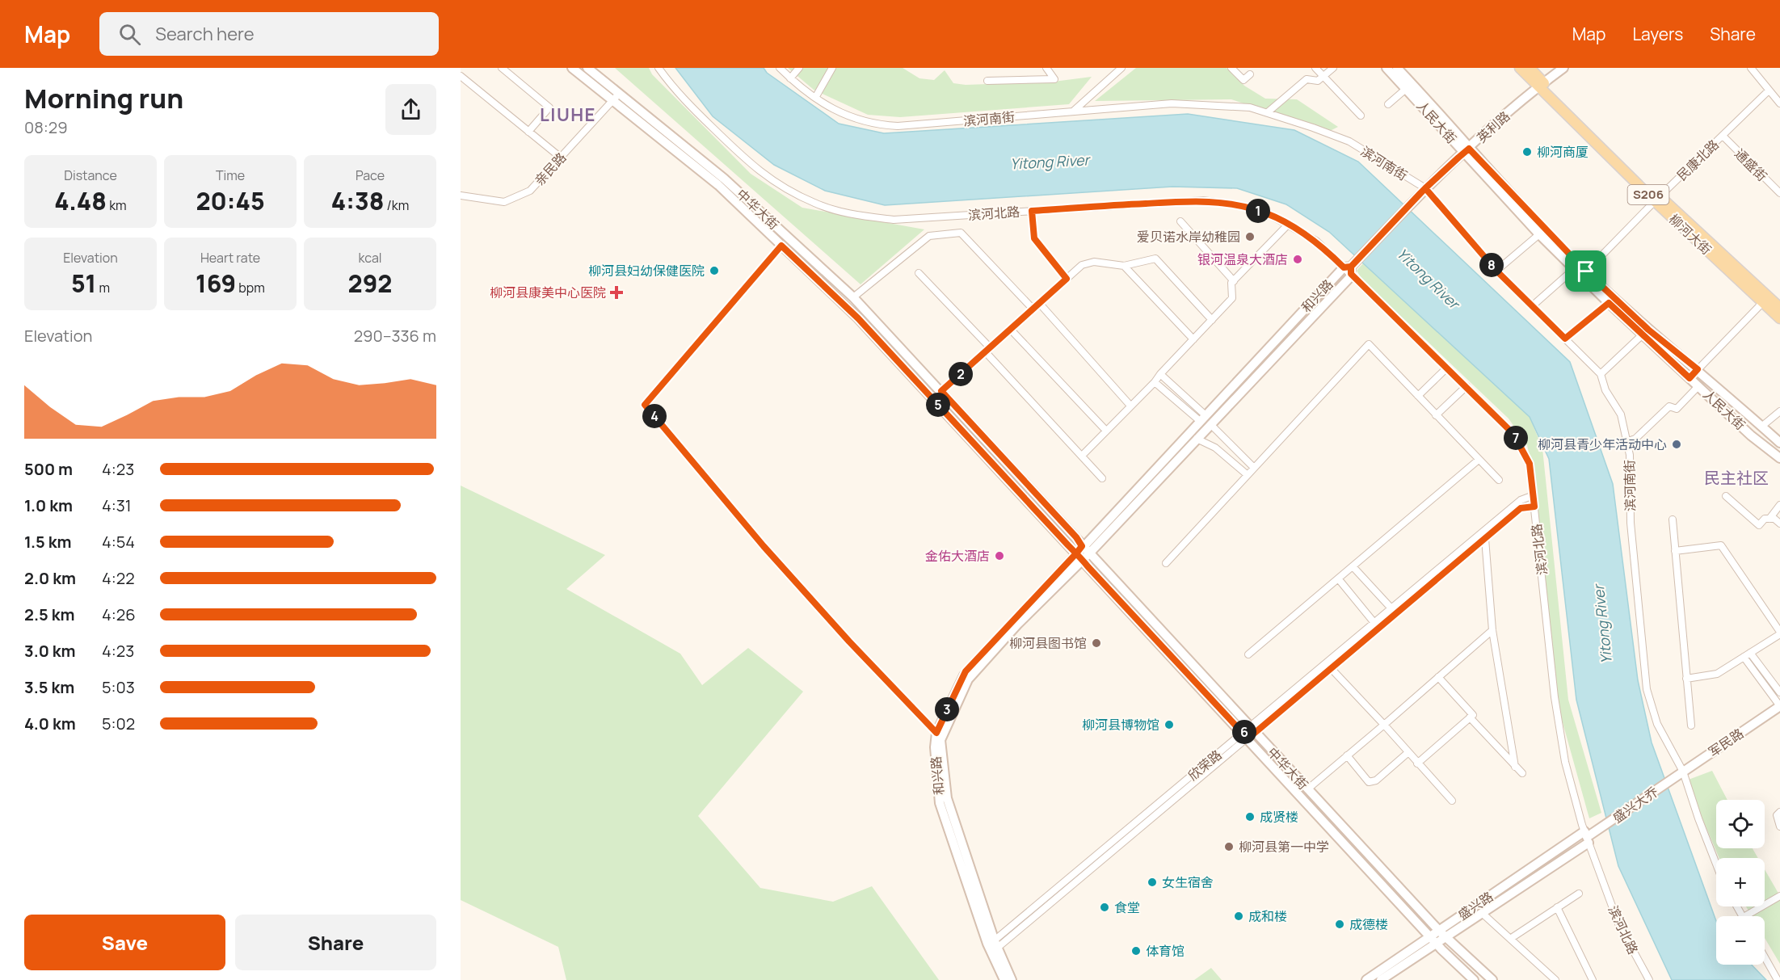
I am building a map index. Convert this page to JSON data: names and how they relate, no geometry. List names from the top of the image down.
{
  "streets": {
    "main road": ["S206", "柳河大街"],
    "street": [
      "滨河南街",
      "人民大街",
      "英利路",
      "民康北路",
      "通盛街",
      "亲民路",
      "中华大街",
      "滨河北路",
      "和兴路",
      "军民路",
      "欣荣路",
      "盛兴大乔",
      "盛兴路"
    ]
  },
  "crossings": [
    ["滨河南街", "英利路"],
    ["滨河南街", "军民路"],
    ["人民大街", "英利路"],
    ["人民大街", "民康北路"],
    ["英利路", "滨河北路"],
    ["英利路", "柳河大街"],
    ["英利路", "和兴路"],
    ["民康北路", "通盛街"],
    ["民康北路", "柳河大街"],
    ["亲民路", "中华大街"],
    ["中华大街", "和兴路"],
    ["中华大街", "欣荣路"],
    ["中华大街", "盛兴路"],
    ["滨河北路", "和兴路"],
    ["滨河北路", "欣荣路"],
    ["滨河北路", "盛兴大乔"],
    ["滨河北路", "盛兴路"],
    ["和兴路", "欣荣路"],
    ["军民路", "盛兴大乔"],
    ["盛兴大乔", "盛兴路"]
  ],
  "districts": ["LIUHE", "民主社区"],
  "water": ["Yitong River"],
  "places": {
    "other": [
      "柳河商厦",
      "爱贝诺水岸幼稚园",
      "银河温泉大酒店",
      "柳河县妇幼保健医院",
      "柳河县青少年活动中心",
      "金佑大酒店",
      "柳河县图书馆",
      "柳河县博物馆",
      "成贤楼",
      "柳河县第一中学",
      "女生宿舍",
      "食堂",
      "成和楼",
      "成德楼",
      "体育馆"
    ],
    "health": ["柳河县康美中心医院"]
  },
  "page": {
    "header": "Map",
    "search": "Search here",
    "nav": ["Map", "Layers", "Share"],
    "heading": ["Morning run", "08:29"],
    "stats": [
      ["Distance", "4.48 km"],
      ["Time", "20:45"],
      ["Pace", "4:38 /km"],
      ["Elevation", "51 m"],
      ["Heart rate", "169 bpm"],
      ["kcal", "292"]
    ],
    "pins": [
      "1",
      "8",
      "2",
      "5",
      "4",
      "7",
      "3",
      "6"
    ],
    "chart": ["Elevation", "290–336 m"],
    "list": [
      {
        "name": "500 m",
        "note": "4:23"
      },
      {
        "name": "1.0 km",
        "note": "4:31"
      },
      {
        "name": "1.5 km",
        "note": "4:54"
      },
      {
        "name": "2.0 km",
        "note": "4:22"
      },
      {
        "name": "2.5 km",
        "note": "4:26"
      },
      {
        "name": "3.0 km",
        "note": "4:23"
      },
      {
        "name": "3.5 km",
        "note": "5:03"
      },
      {
        "name": "4.0 km",
        "note": "5:02"
      }
    ],
    "map_buttons": ["+", "−"],
    "buttons": ["Save", "Share"]
  }
}
